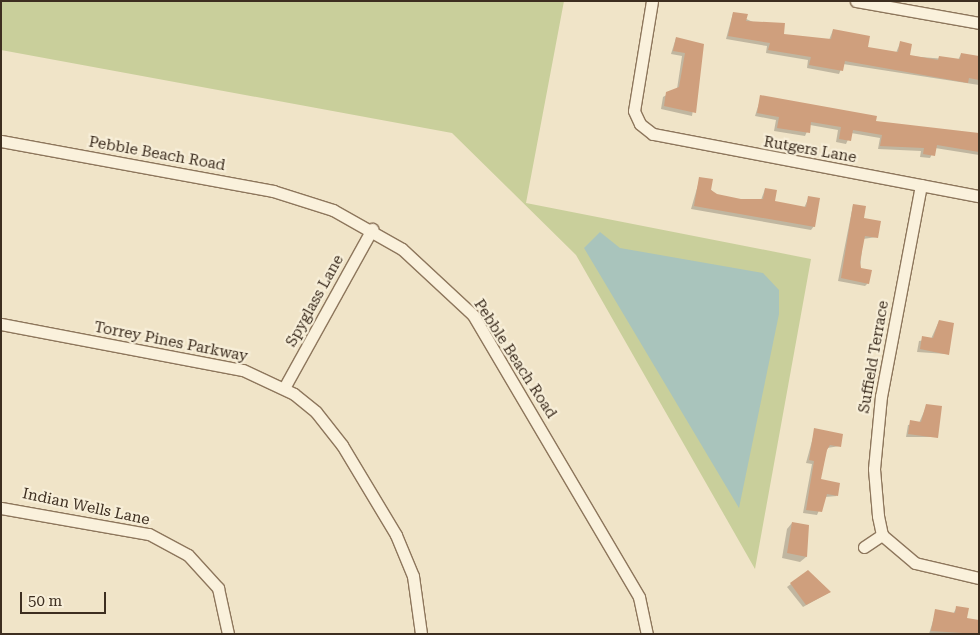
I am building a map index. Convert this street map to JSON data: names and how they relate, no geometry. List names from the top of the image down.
{
  "streets": {
    "street": [
      "Rutgers Lane",
      "Pebble Beach Road",
      "Spyglass Lane",
      "Torrey Pines Parkway",
      "Suffield Terrace",
      "Indian Wells Lane"
    ]
  },
  "crossings": [
    ["Rutgers Lane", "Suffield Terrace"],
    ["Pebble Beach Road", "Spyglass Lane"],
    ["Spyglass Lane", "Torrey Pines Parkway"]
  ],
  "scale_bar": "50 m"
}
